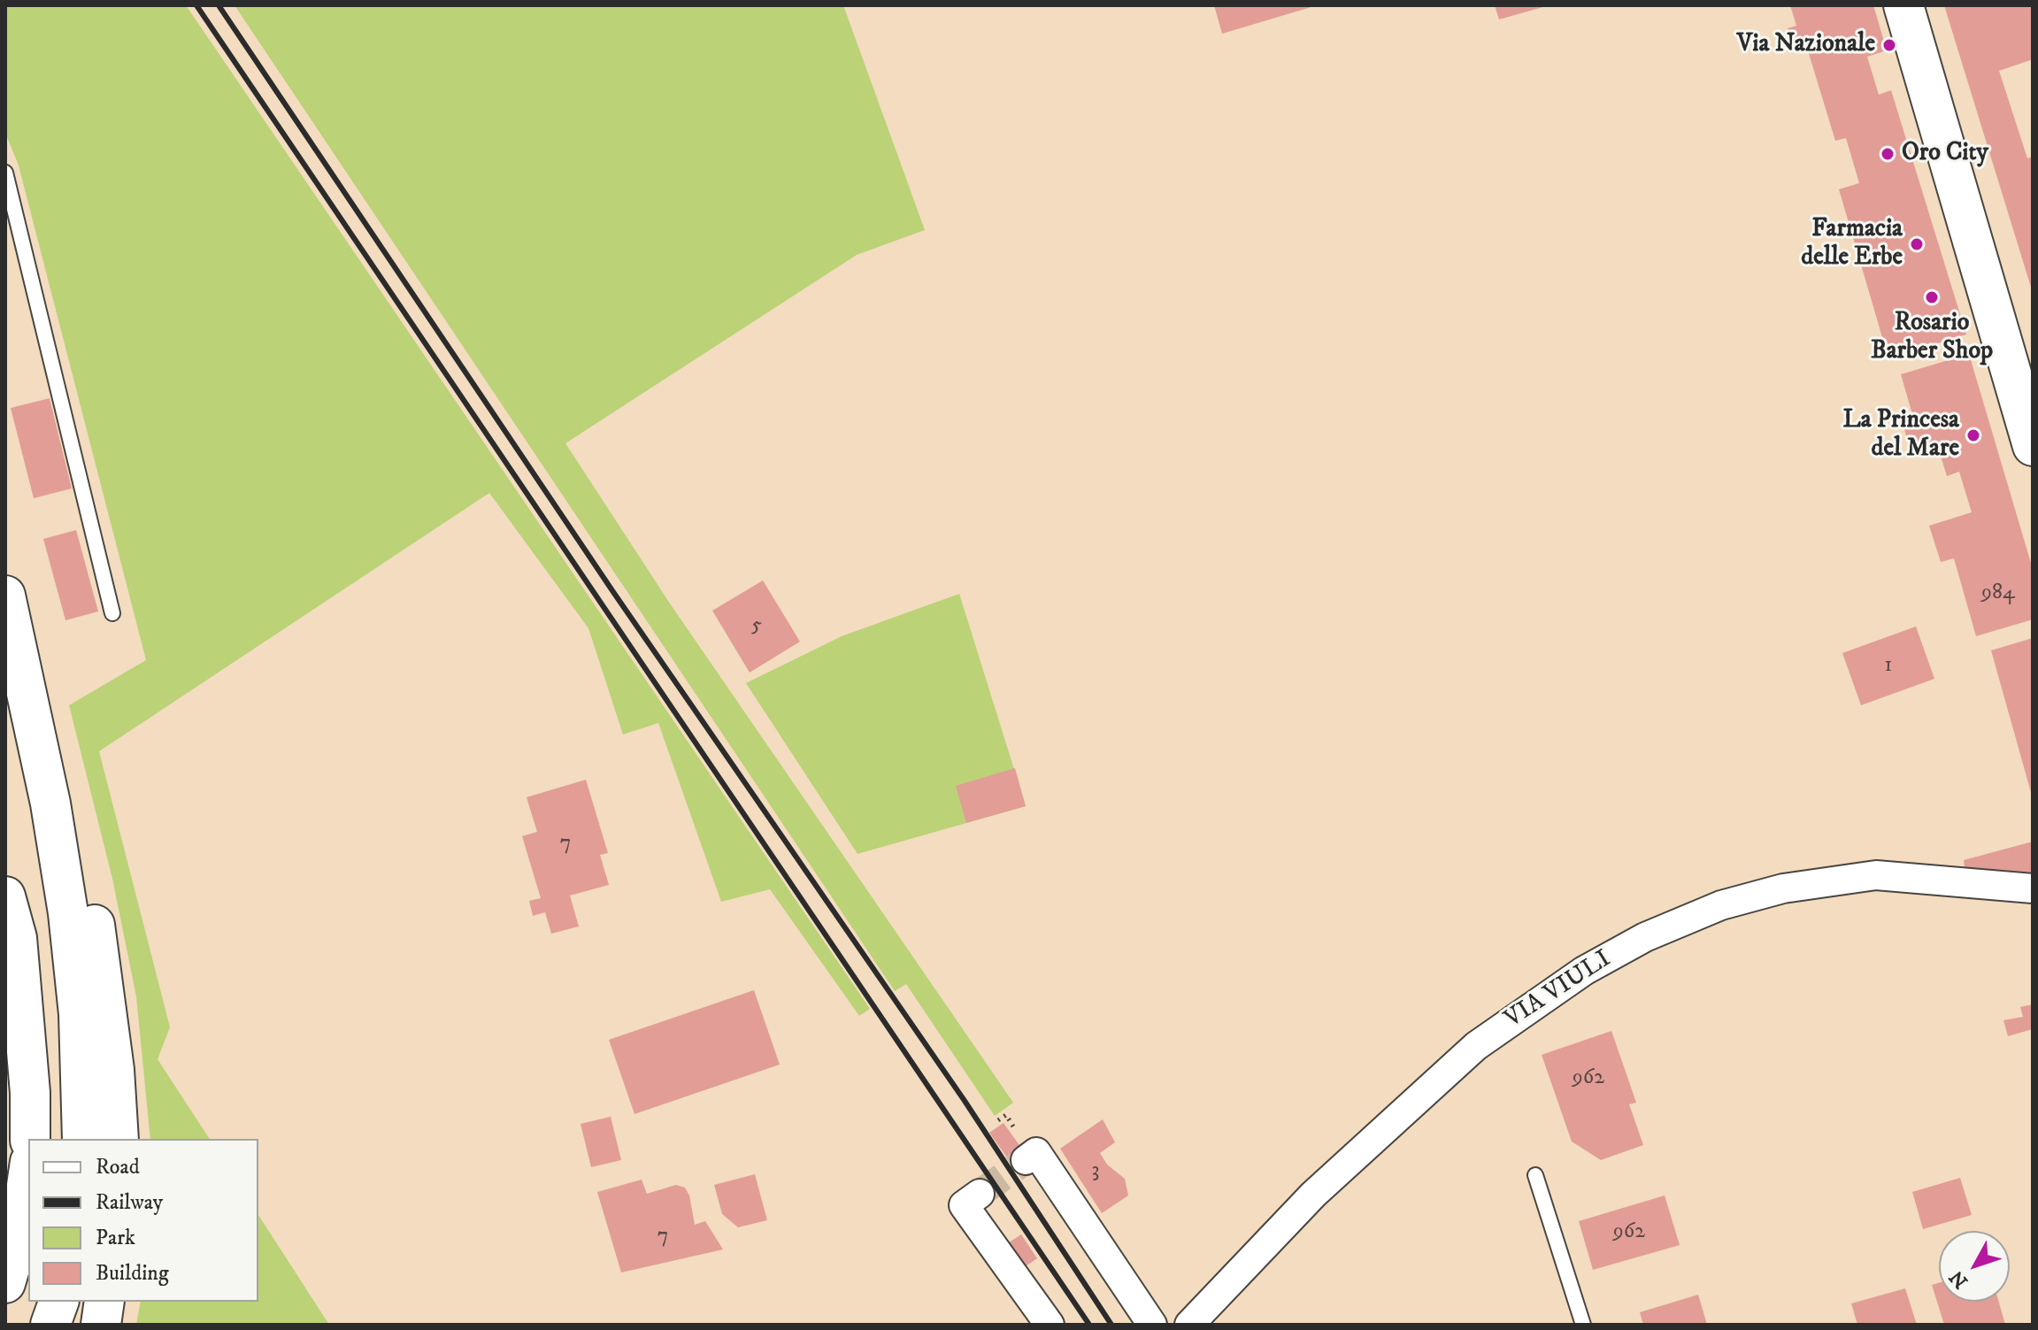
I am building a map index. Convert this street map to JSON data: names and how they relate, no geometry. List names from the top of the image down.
{
  "streets": {
    "street": ["VIA VIULI"]
  },
  "places": [
    "Via Nazionale",
    "Oro City",
    "Farmacia delle Erbe",
    "Rosario Barber Shop",
    "La Princesa del Mare"
  ],
  "house_numbers": [
    "984",
    "5",
    "1",
    "7",
    "962",
    "3",
    "962",
    "7"
  ],
  "legend": [
    "Road",
    "Railway",
    "Park",
    "Building"
  ],
  "north": "bottom left"
}
